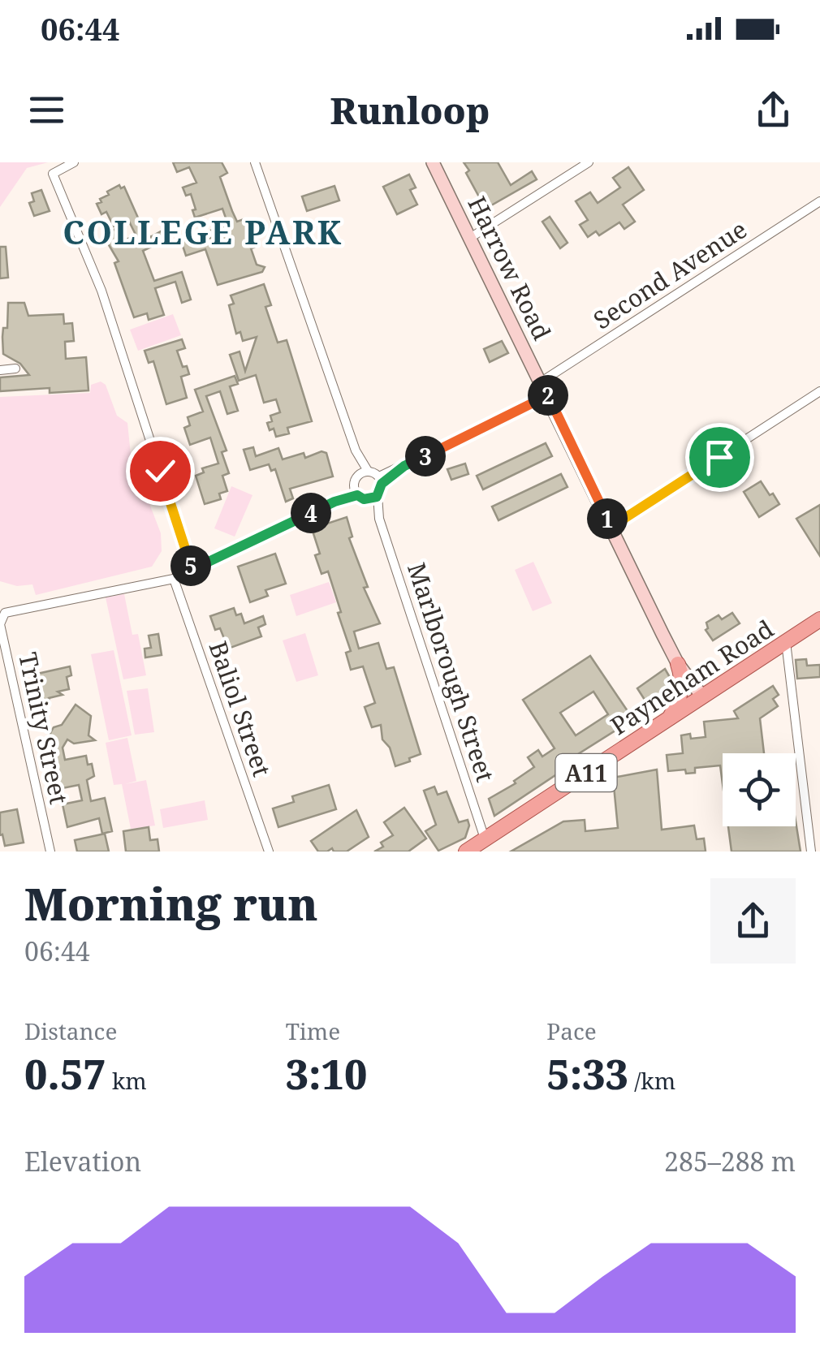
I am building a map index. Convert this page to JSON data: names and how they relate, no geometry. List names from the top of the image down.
{
  "streets": {
    "main road": ["Payneham Road", "A11"],
    "street": [
      "Harrow Road",
      "Second Avenue",
      "Marlborough Street",
      "Baliol Street",
      "Trinity Street"
    ]
  },
  "crossings": [
    ["Harrow Road", "Second Avenue"],
    ["Harrow Road", "Payneham Road"],
    ["Marlborough Street", "Payneham Road"],
    ["Baliol Street", "Trinity Street"]
  ],
  "districts": ["COLLEGE PARK"],
  "page": {
    "status": "06:44",
    "header": "Runloop",
    "pins": [
      "2",
      "3",
      "4",
      "1",
      "5"
    ],
    "heading": ["Morning run", "06:44"],
    "stats": [
      ["Distance", "0.57 km"],
      ["Time", "3:10"],
      ["Pace", "5:33 /km"]
    ],
    "chart": ["Elevation", "285–288 m"]
  }
}
